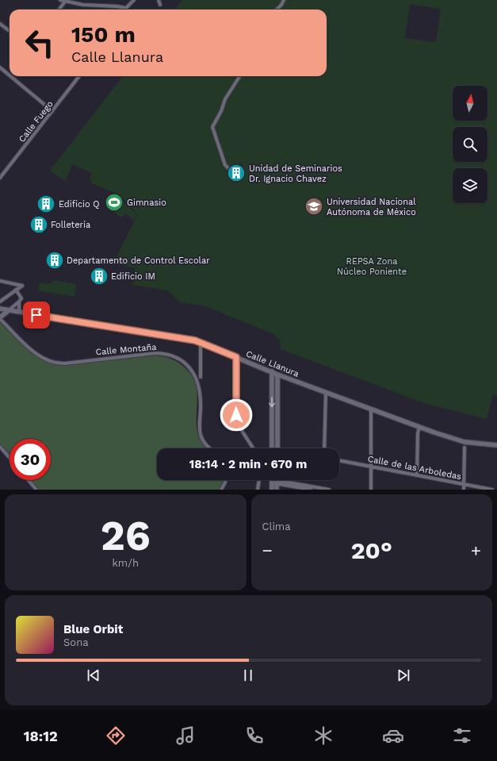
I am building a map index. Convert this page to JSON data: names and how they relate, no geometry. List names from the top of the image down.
{
  "streets": {
    "street": [
      "Calle Fuego",
      "Calle Montaña",
      "Calle Llanura",
      "Calle de las Arboledas"
    ]
  },
  "parks": ["REPSA Zona Núcleo Poniente"],
  "places": {
    "building": [
      "Unidad de Seminarios Dr. Ignacio Chavez",
      "Edificio Q",
      "Folletería",
      "Departamento de Control Escolar",
      "Edificio IM"
    ],
    "sports": ["Gimnasio"],
    "school or university": ["Universidad Nacional Autónoma de México"]
  },
  "north": "top",
  "page": {
    "turn": ["150 m", "Calle Llanura"],
    "limit": "30",
    "trip": "18:14 · 2 min · 670 m",
    "tile": [
      ["26", "km/h"],
      "Clima"
    ],
    "heat": ["−", "20°", "+"],
    "song": ["Blue Orbit", "Sona"],
    "tabs": "18:12"
  }
}
